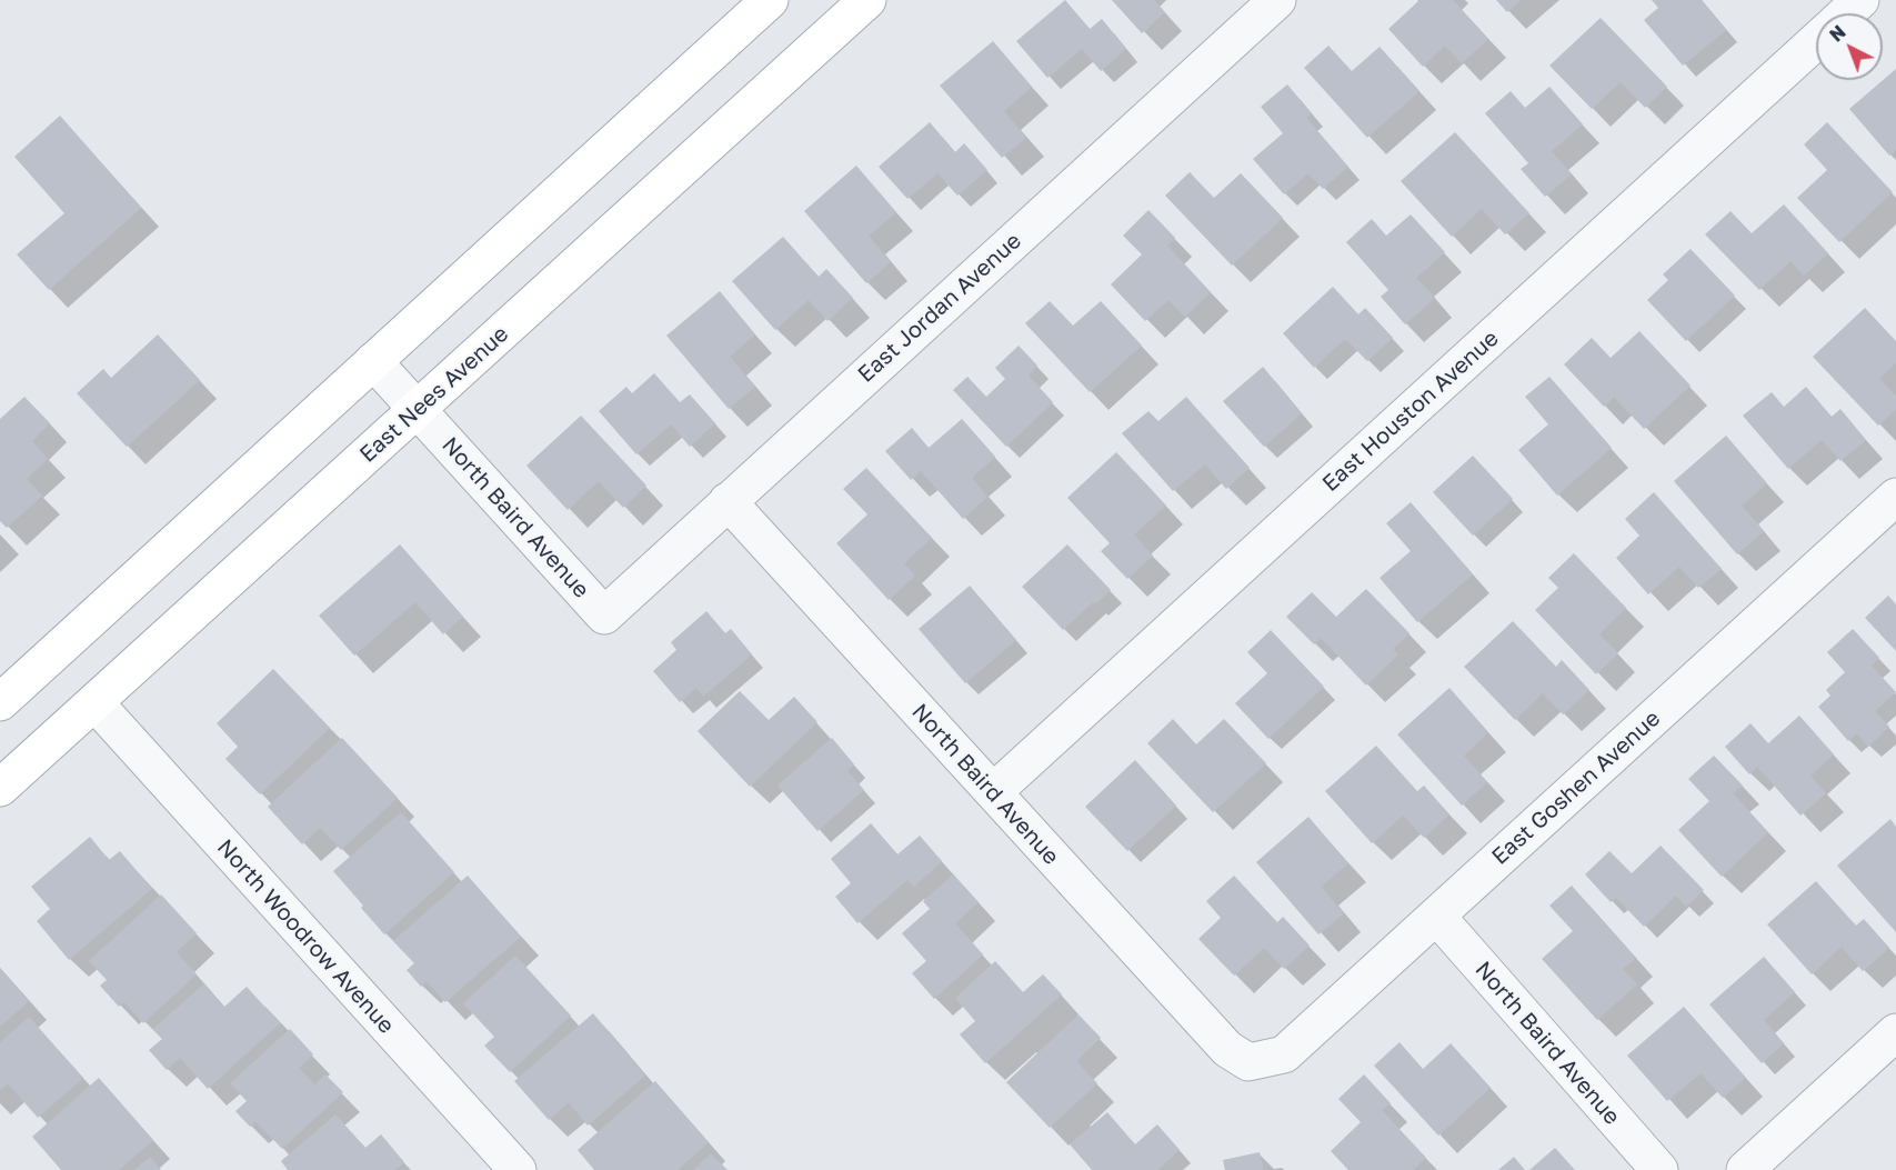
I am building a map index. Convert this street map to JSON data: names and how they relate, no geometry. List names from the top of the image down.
{
  "streets": {
    "main road": ["East Nees Avenue"],
    "street": [
      "East Jordan Avenue",
      "East Houston Avenue",
      "North Baird Avenue",
      "East Goshen Avenue",
      "North Woodrow Avenue"
    ]
  },
  "crossings": [
    ["East Jordan Avenue", "North Baird Avenue"],
    ["East Nees Avenue", "North Baird Avenue"],
    ["East Nees Avenue", "North Woodrow Avenue"],
    ["East Houston Avenue", "North Baird Avenue"],
    ["North Baird Avenue", "East Goshen Avenue"]
  ],
  "north": "top left"
}
